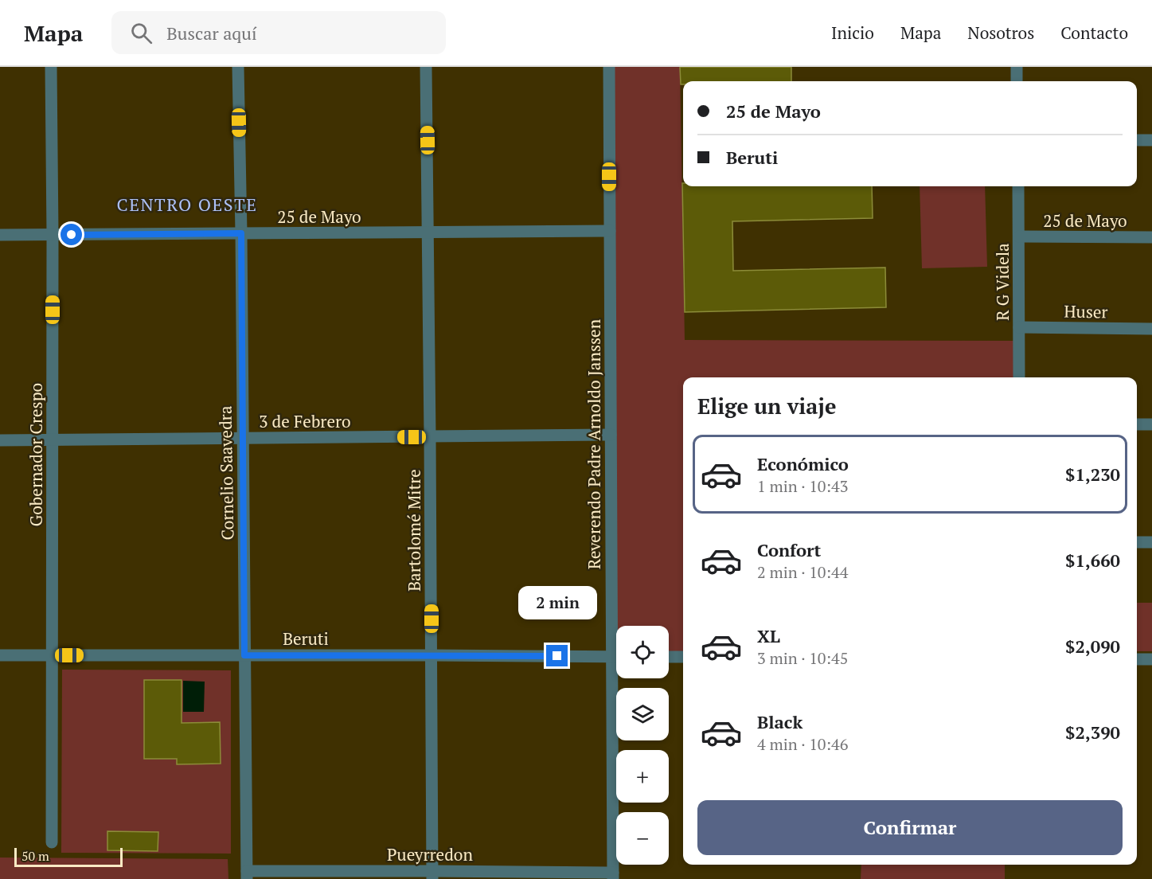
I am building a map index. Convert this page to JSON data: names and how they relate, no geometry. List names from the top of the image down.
{
  "streets": {
    "street": [
      "25 de Mayo",
      "R G Videla",
      "Huser",
      "3 de Febrero",
      "Reverendo Padre Arnoldo Janssen",
      "Gobernador Crespo",
      "Cornelio Saavedra",
      "Bartolomé Mitre",
      "Beruti",
      "Pueyrredon"
    ]
  },
  "crossings": [
    ["25 de Mayo", "R G Videla"],
    ["25 de Mayo", "Reverendo Padre Arnoldo Janssen"],
    ["25 de Mayo", "Gobernador Crespo"],
    ["25 de Mayo", "Cornelio Saavedra"],
    ["25 de Mayo", "Bartolomé Mitre"],
    ["R G Videla", "Huser"],
    ["3 de Febrero", "Reverendo Padre Arnoldo Janssen"],
    ["3 de Febrero", "Gobernador Crespo"],
    ["3 de Febrero", "Cornelio Saavedra"],
    ["3 de Febrero", "Bartolomé Mitre"],
    ["Reverendo Padre Arnoldo Janssen", "Beruti"],
    ["Reverendo Padre Arnoldo Janssen", "Pueyrredon"],
    ["Gobernador Crespo", "Beruti"],
    ["Cornelio Saavedra", "Beruti"],
    ["Cornelio Saavedra", "Pueyrredon"],
    ["Bartolomé Mitre", "Beruti"],
    ["Bartolomé Mitre", "Pueyrredon"]
  ],
  "districts": ["CENTRO OESTE"],
  "scale_bar": "50 m",
  "page": {
    "header": "Mapa",
    "search": "Buscar aquí",
    "nav": [
      "Inicio",
      "Mapa",
      "Nosotros",
      "Contacto"
    ],
    "banner": ["25 de Mayo", "Beruti"],
    "heading": "Elige un viaje",
    "list": [
      {
        "name": "Económico",
        "note": "1 min · 10:43",
        "value": "$1,230"
      },
      {
        "name": "Confort",
        "note": "2 min · 10:44",
        "value": "$1,660"
      },
      {
        "name": "XL",
        "note": "3 min · 10:45",
        "value": "$2,090"
      },
      {
        "name": "Black",
        "note": "4 min · 10:46",
        "value": "$2,390"
      }
    ],
    "bubble": "2 min",
    "map_buttons": ["+", "−"],
    "buttons": "Confirmar",
    "scale": "50 m"
  }
}
